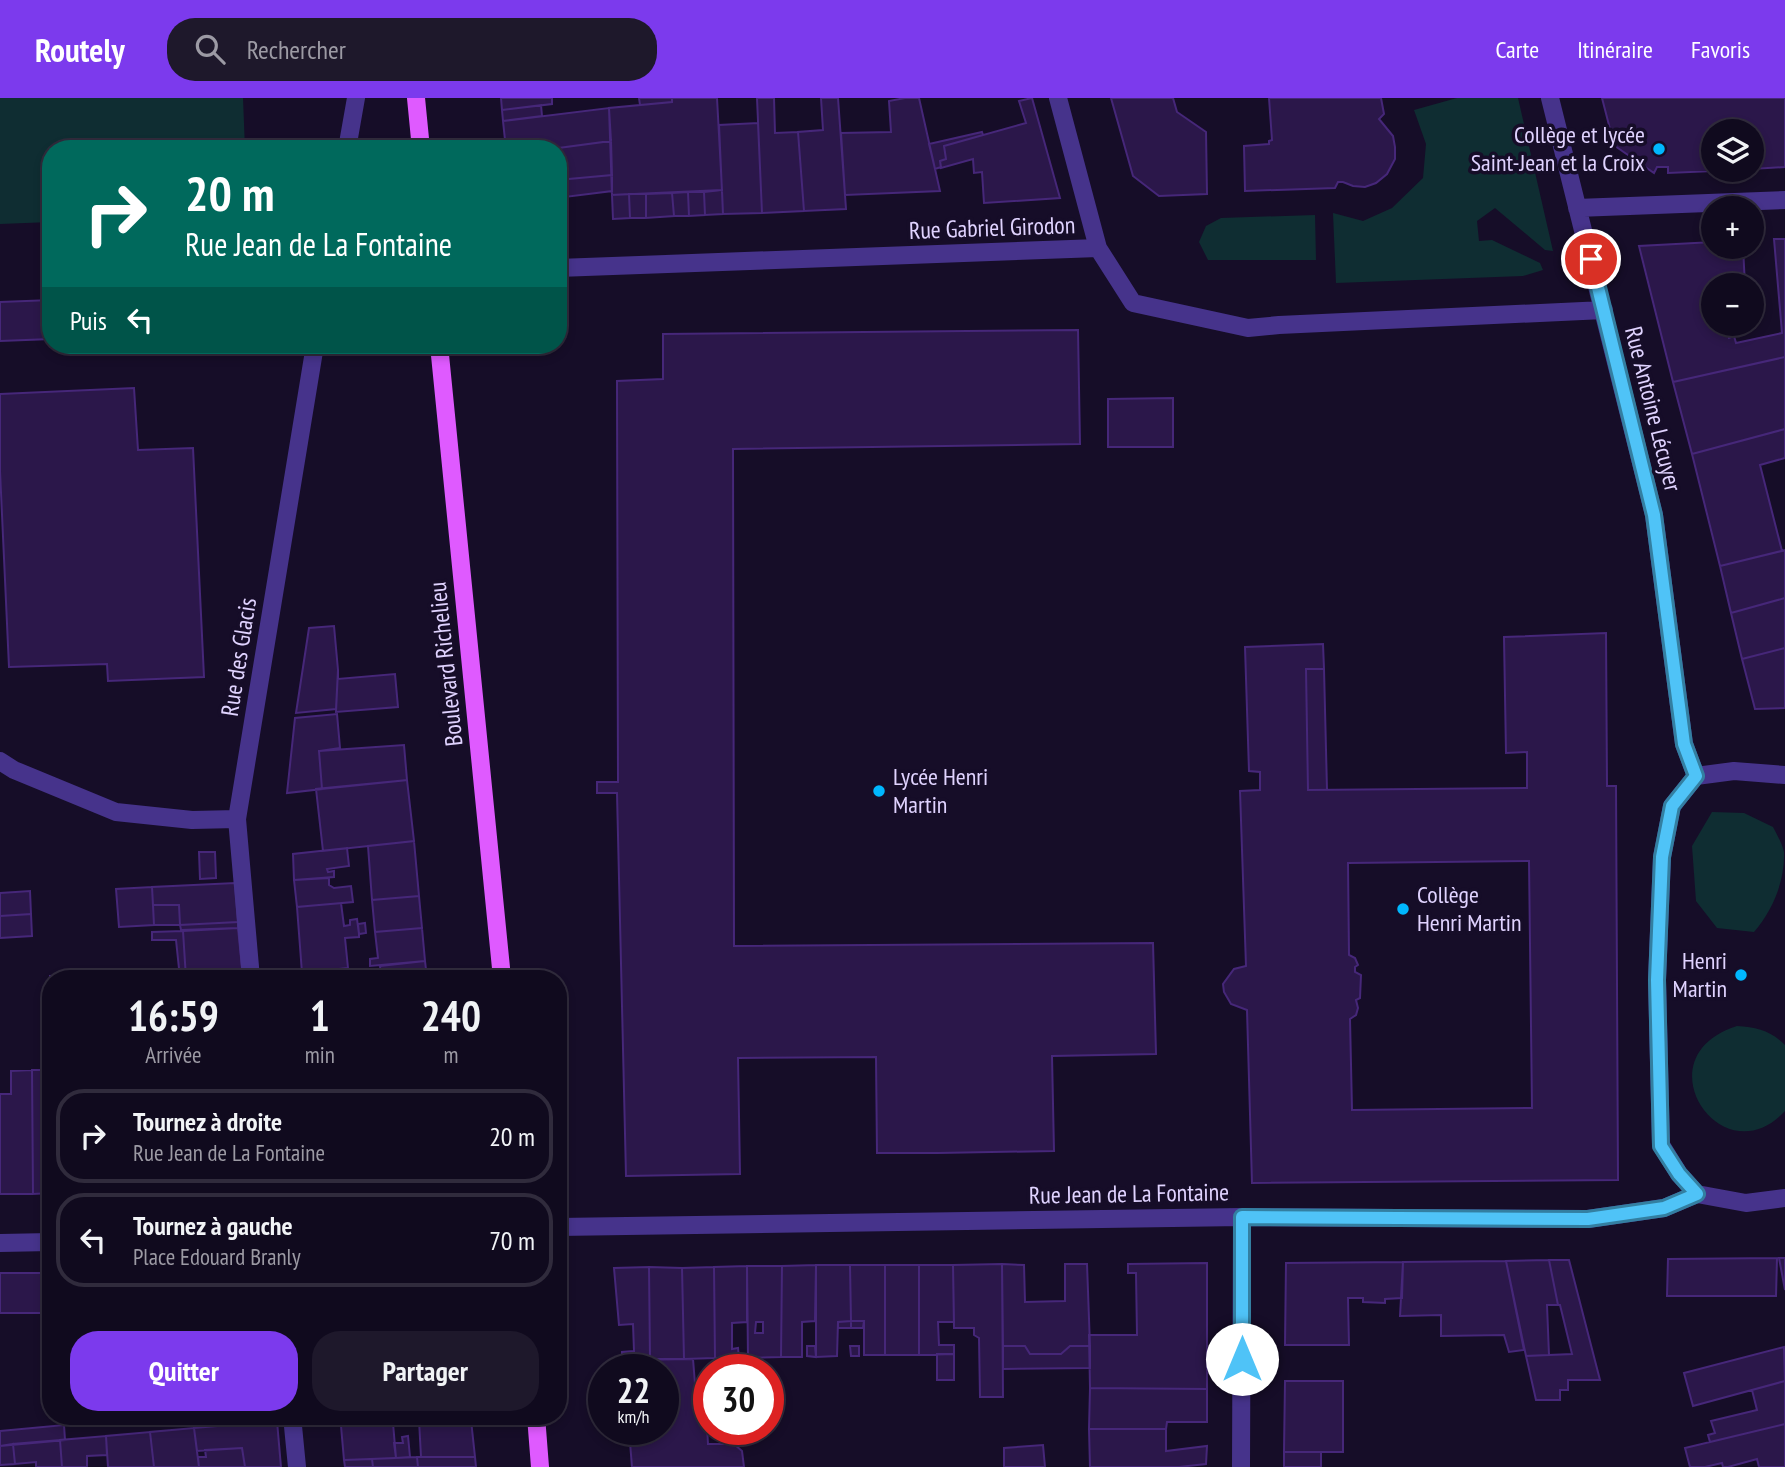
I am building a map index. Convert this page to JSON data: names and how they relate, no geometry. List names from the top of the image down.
{
  "streets": {
    "main road": ["Boulevard Richelieu"],
    "street": [
      "Rue Gabriel Girodon",
      "Rue Antoine Lécuyer",
      "Rue des Glacis",
      "Rue Jean de La Fontaine"
    ]
  },
  "crossings": [
    ["Rue Gabriel Girodon", "Rue Antoine Lécuyer"]
  ],
  "places": [
    "Collège et lycée Saint-Jean et la Croix",
    "Lycée Henri Martin",
    "Collège Henri Martin",
    "Henri Martin"
  ],
  "page": {
    "header": "Routely",
    "search": "Rechercher",
    "nav": ["Carte", "Itinéraire", "Favoris"],
    "map_buttons": ["+", "−"],
    "turn": ["20 m", "Rue Jean de La Fontaine"],
    "then": "Puis",
    "eta": [
      "16:59",
      "Arrivée",
      "1",
      "min",
      "240",
      "m"
    ],
    "list": [
      {
        "name": "Tournez à droite",
        "note": "Rue Jean de La Fontaine",
        "value": "20 m"
      },
      {
        "name": "Tournez à gauche",
        "note": "Place Edouard Branly",
        "value": "70 m"
      }
    ],
    "buttons": ["Quitter", "Partager"],
    "speed": "22 km/h",
    "limit": "30"
  }
}
